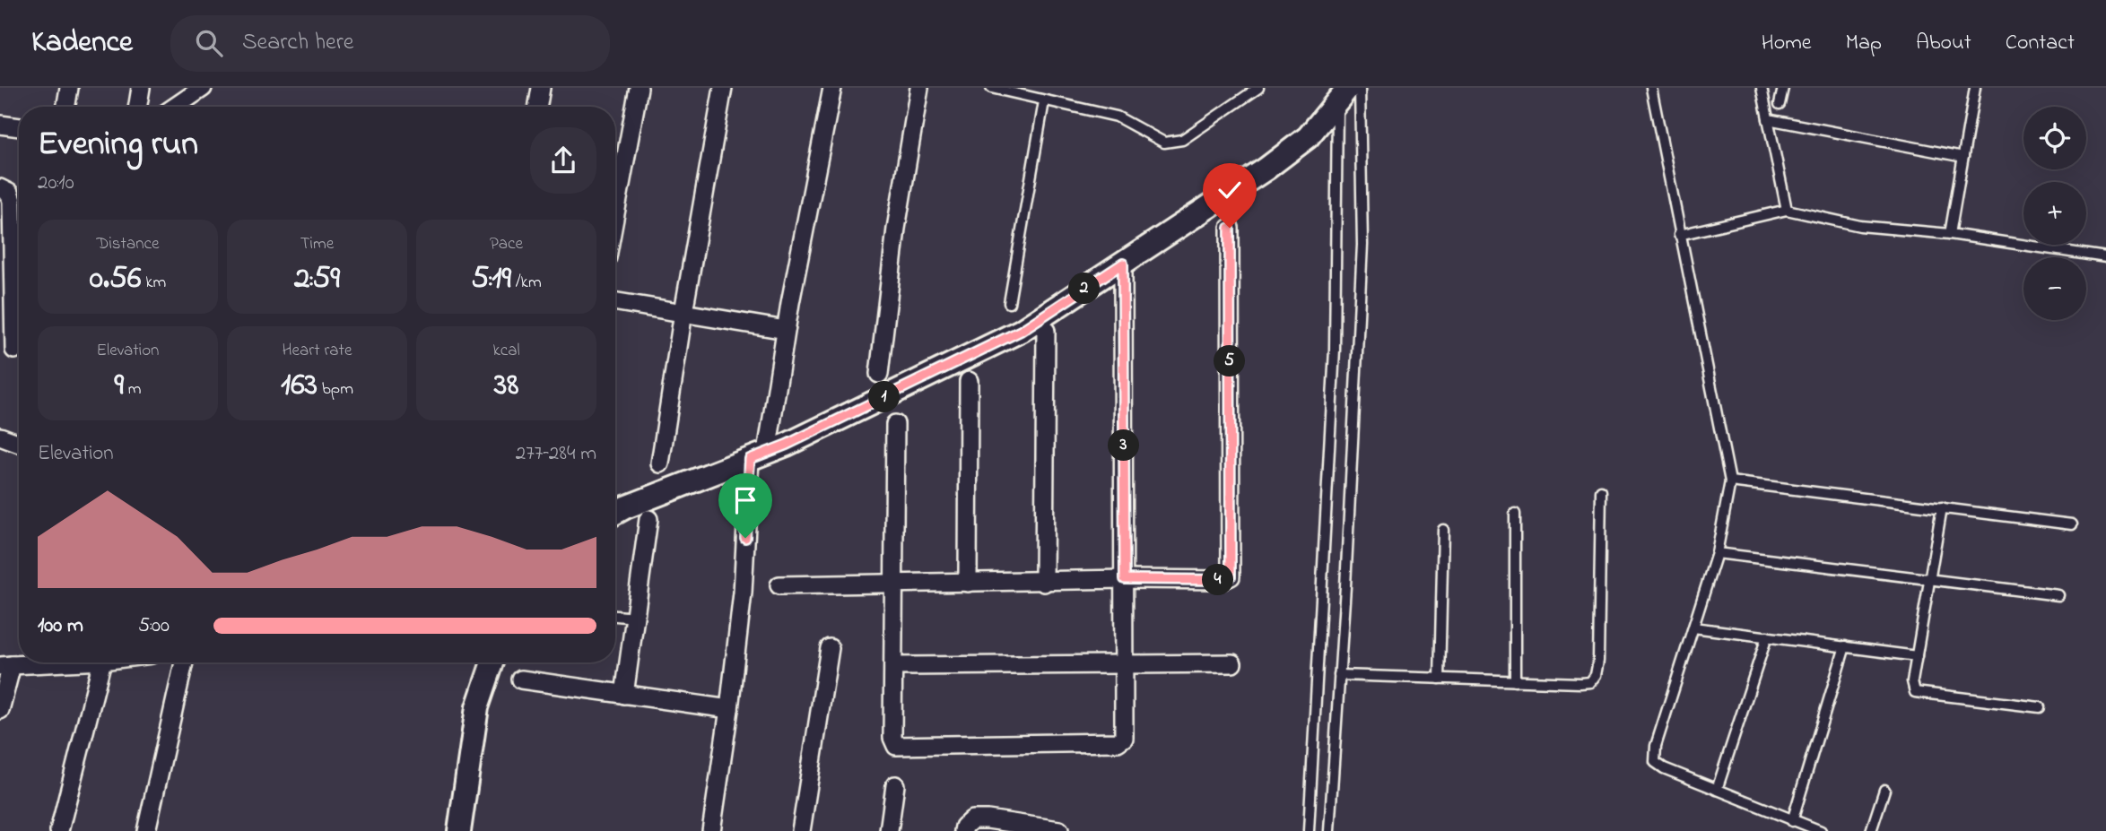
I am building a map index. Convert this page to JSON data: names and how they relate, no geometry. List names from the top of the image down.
{
  "page": {
    "header": "Kadence",
    "search": "Search here",
    "nav": [
      "Home",
      "Map",
      "About",
      "Contact"
    ],
    "map_buttons": ["+", "−"],
    "heading": ["Evening run", "20:10"],
    "stats": [
      ["Distance", "0.56 km"],
      ["Time", "2:59"],
      ["Pace", "5:19 /km"],
      ["Elevation", "9 m"],
      ["Heart rate", "163 bpm"],
      ["kcal", "38"]
    ],
    "pins": [
      "2",
      "5",
      "1",
      "3",
      "4"
    ],
    "chart": ["Elevation", "277–284 m"],
    "list": [
      {
        "name": "100 m",
        "note": "5:00"
      }
    ]
  }
}
